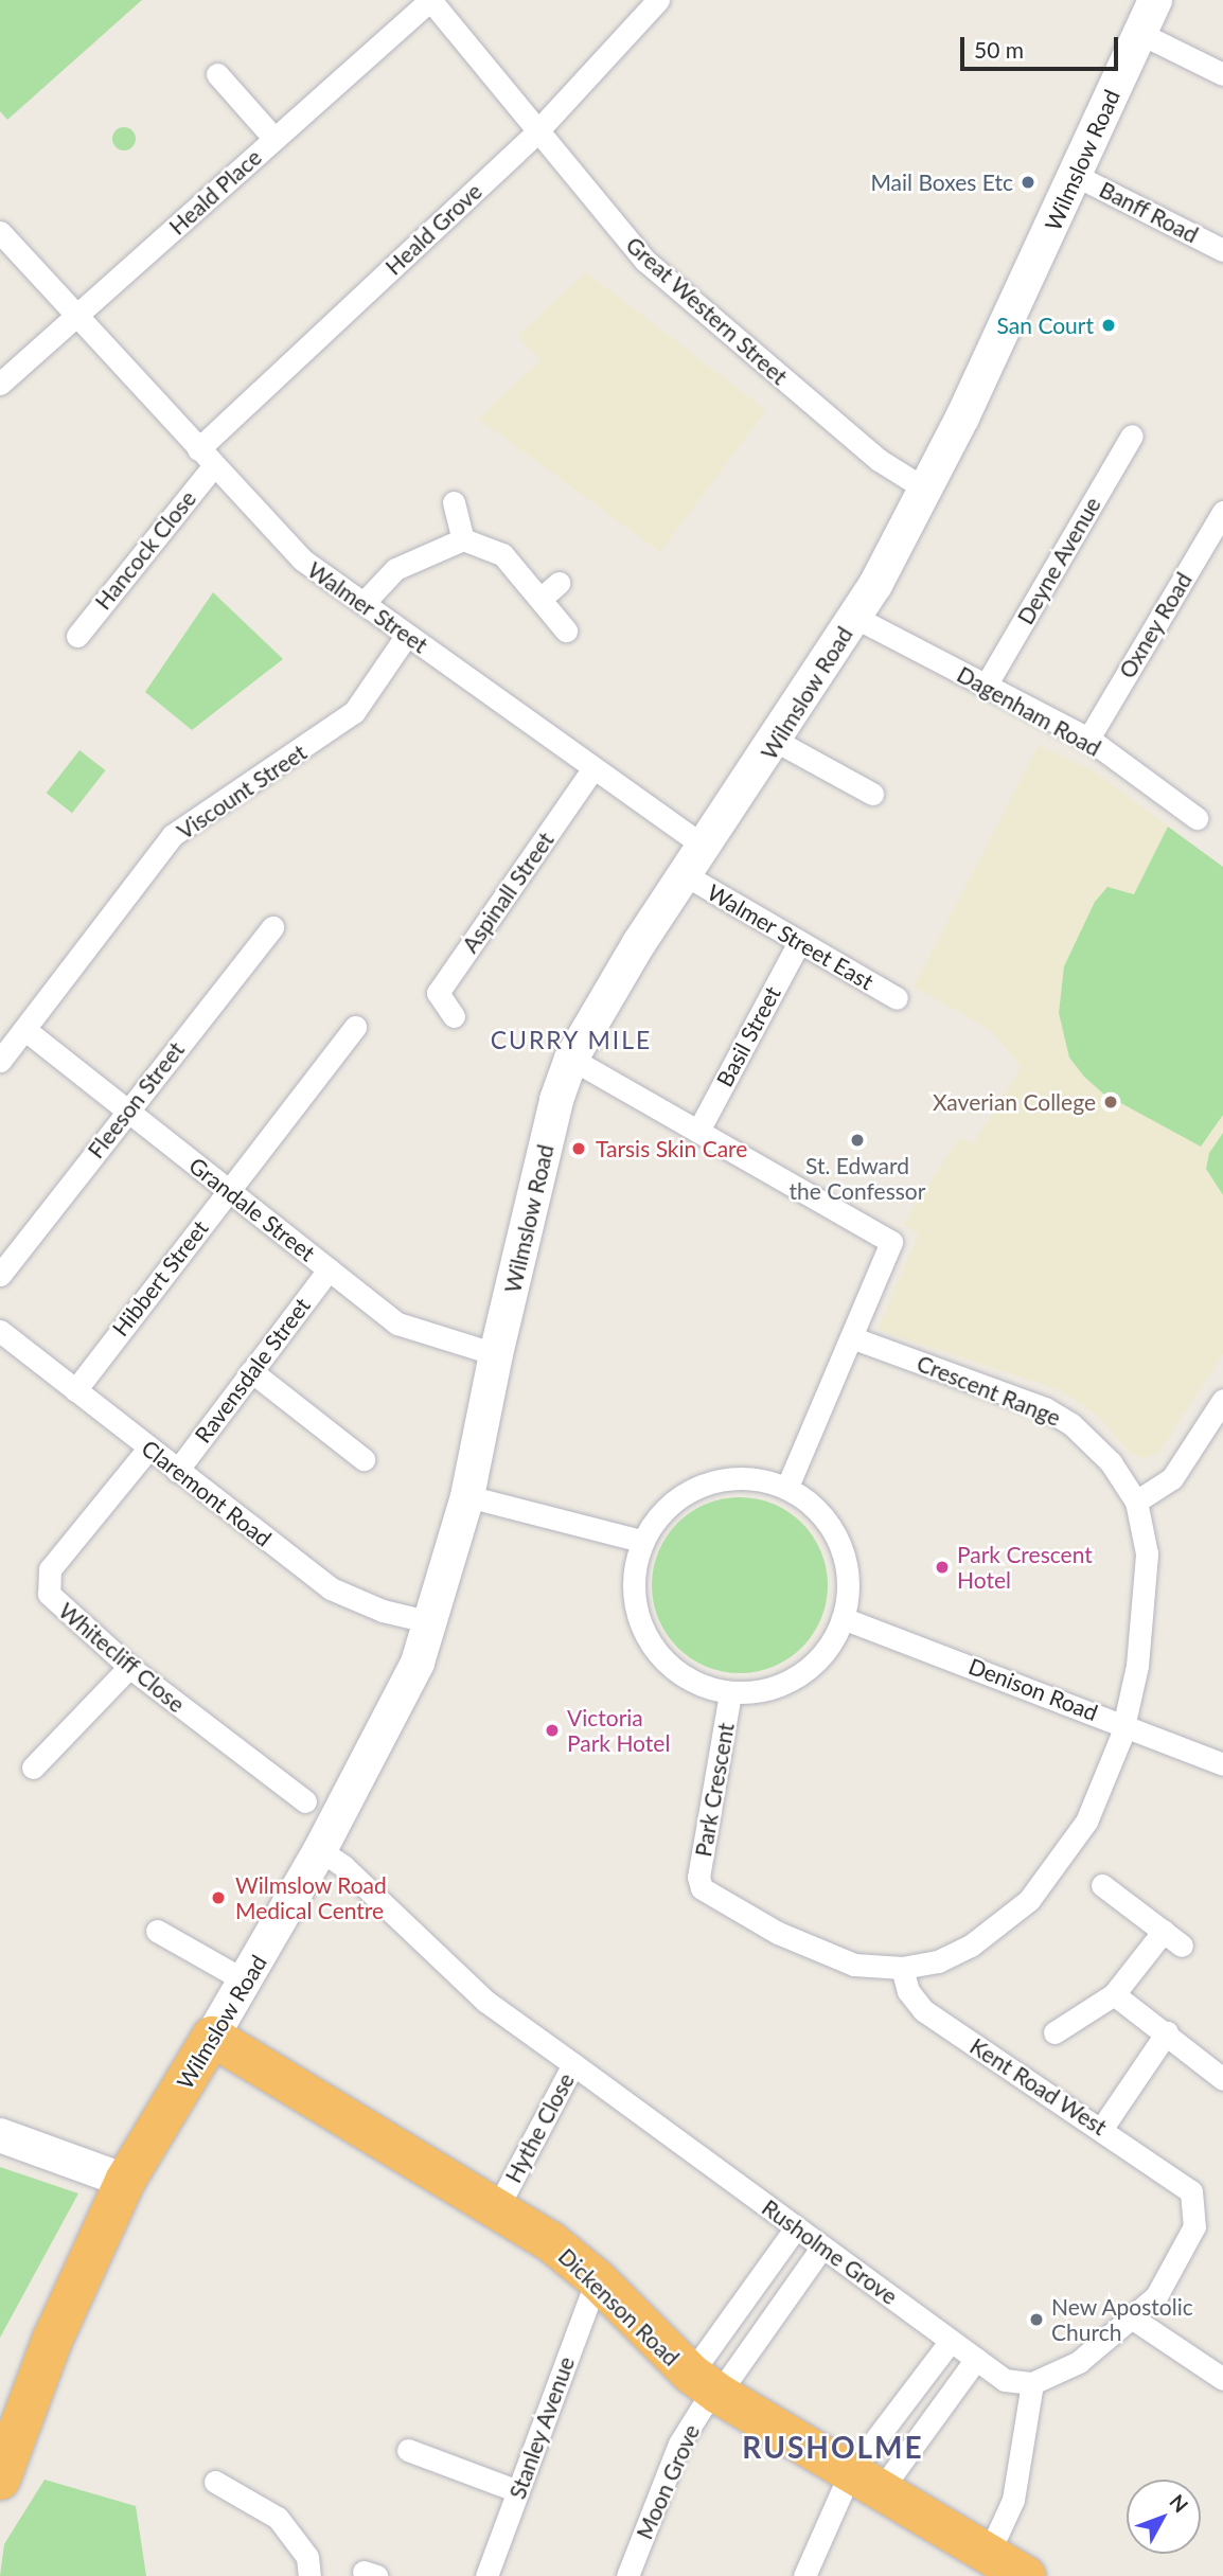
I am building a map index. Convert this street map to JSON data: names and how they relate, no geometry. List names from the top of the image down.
{
  "streets": {
    "highway": ["Wilmslow Road", "Dickenson Road"],
    "street": [
      "Heald Place",
      "Banff Road",
      "Heald Grove",
      "Great Western Street",
      "Hancock Close",
      "Deyne Avenue",
      "Walmer Street",
      "Oxney Road",
      "Dagenham Road",
      "Viscount Street",
      "Aspinall Street",
      "Walmer Street East",
      "Basil Street",
      "Fleeson Street",
      "Grandale Street",
      "Hibbert Street",
      "Ravensdale Street",
      "Crescent Range",
      "Claremont Road",
      "Whitecliff Close",
      "Denison Road",
      "Park Crescent",
      "Kent Road West",
      "Hythe Close",
      "Rusholme Grove",
      "Stanley Avenue",
      "Moon Grove"
    ]
  },
  "crossings": [
    ["Wilmslow Road", "Banff Road"],
    ["Wilmslow Road", "Great Western Street"],
    ["Wilmslow Road", "Walmer Street"],
    ["Wilmslow Road", "Dagenham Road"],
    ["Wilmslow Road", "Walmer Street East"],
    ["Wilmslow Road", "Grandale Street"],
    ["Wilmslow Road", "Claremont Road"],
    ["Wilmslow Road", "Hythe Close"],
    ["Wilmslow Road", "Dickenson Road"],
    ["Heald Place", "Great Western Street"],
    ["Heald Place", "Walmer Street"],
    ["Heald Grove", "Great Western Street"],
    ["Heald Grove", "Hancock Close"],
    ["Heald Grove", "Walmer Street"],
    ["Hancock Close", "Walmer Street"],
    ["Deyne Avenue", "Dagenham Road"],
    ["Walmer Street", "Viscount Street"],
    ["Walmer Street", "Aspinall Street"],
    ["Oxney Road", "Dagenham Road"],
    ["Viscount Street", "Grandale Street"],
    ["Walmer Street East", "Basil Street"],
    ["Fleeson Street", "Grandale Street"],
    ["Grandale Street", "Hibbert Street"],
    ["Grandale Street", "Ravensdale Street"],
    ["Hibbert Street", "Claremont Road"],
    ["Ravensdale Street", "Claremont Road"],
    ["Claremont Road", "Whitecliff Close"],
    ["Denison Road", "Park Crescent"],
    ["Park Crescent", "Kent Road West"],
    ["Hythe Close", "Rusholme Grove"],
    ["Hythe Close", "Dickenson Road"],
    ["Dickenson Road", "Stanley Avenue"],
    ["Dickenson Road", "Moon Grove"]
  ],
  "districts": ["CURRY MILE", "RUSHOLME"],
  "places": [
    "Mail Boxes Etc",
    "San Court",
    "Xaverian College",
    "St. Edward the Confessor",
    "Tarsis Skin Care",
    "Park Crescent Hotel",
    "Victoria Park Hotel",
    "Wilmslow Road Medical Centre",
    "New Apostolic Church"
  ],
  "scale_bar": "50 m",
  "north": "top right"
}
